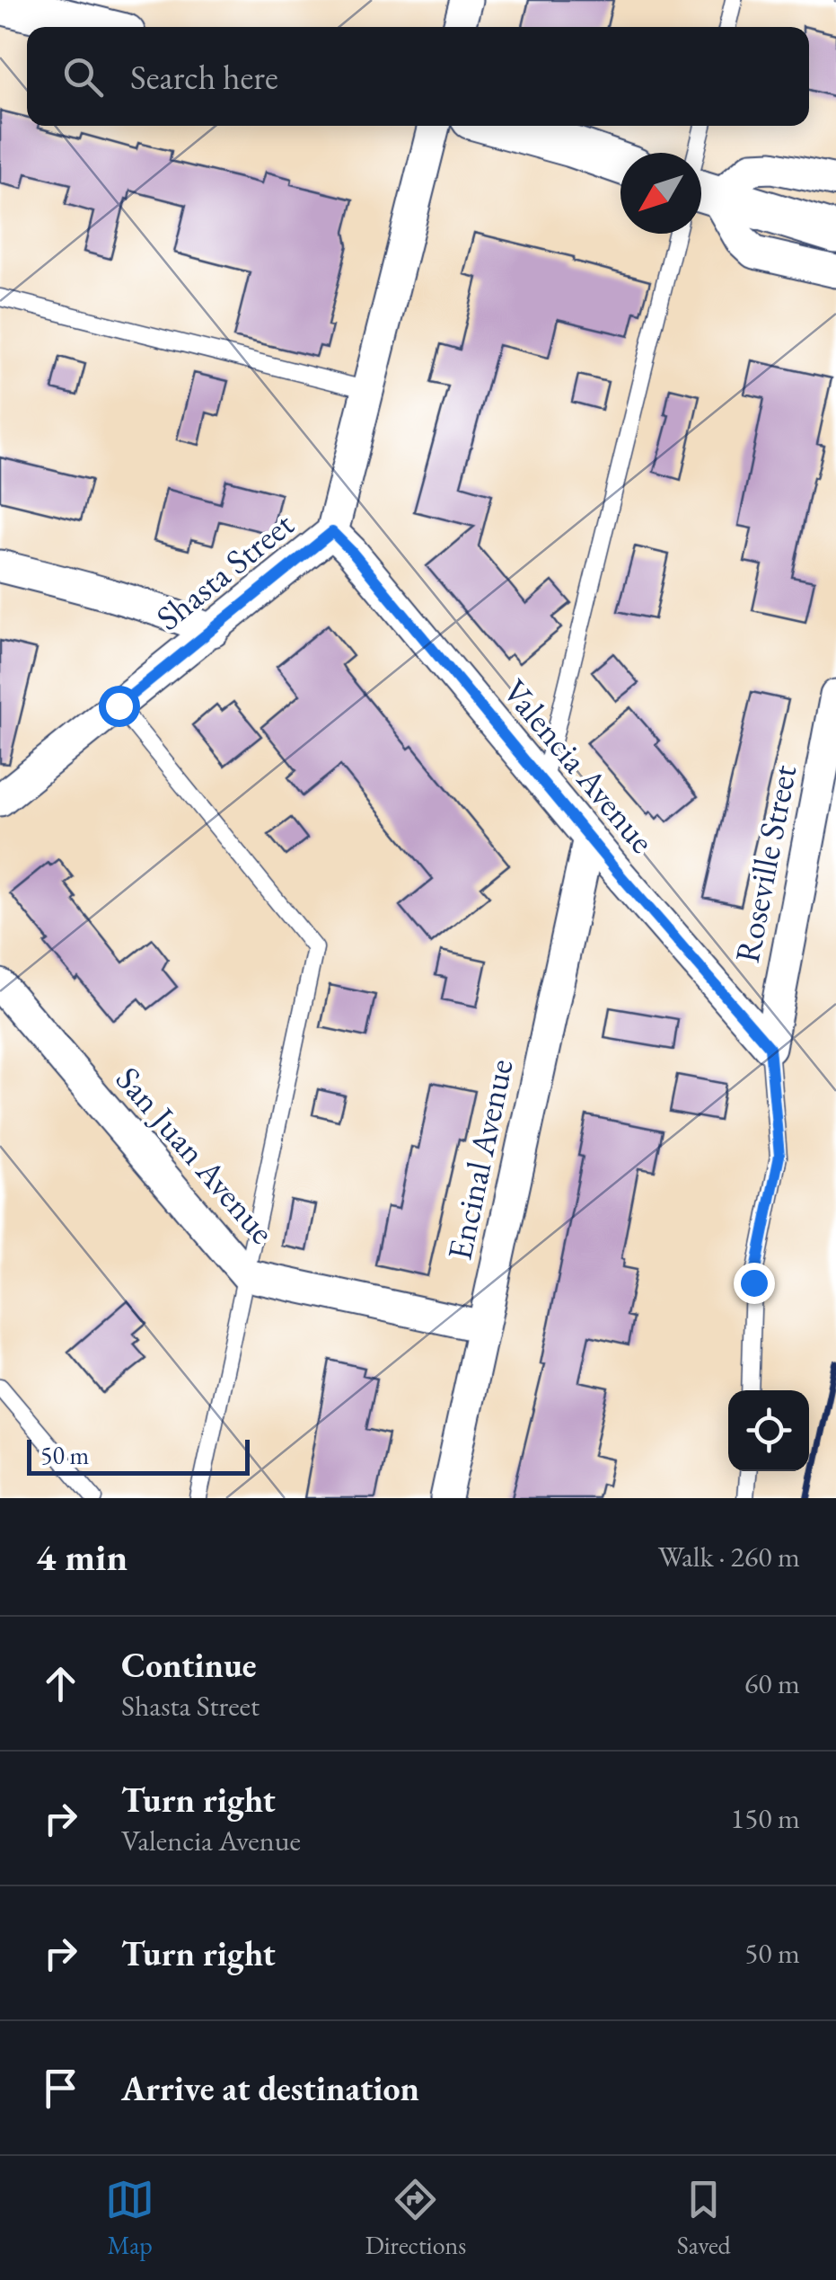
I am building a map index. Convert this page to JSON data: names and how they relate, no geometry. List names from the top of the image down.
{
  "streets": {
    "street": [
      "Shasta Street",
      "Valencia Avenue",
      "Roseville Street",
      "San Juan Avenue",
      "Encinal Avenue"
    ]
  },
  "crossings": [
    ["Shasta Street", "Valencia Avenue"],
    ["Valencia Avenue", "Roseville Street"],
    ["Valencia Avenue", "Encinal Avenue"],
    ["San Juan Avenue", "Encinal Avenue"]
  ],
  "scale_bar": "50 m",
  "north": "bottom left",
  "page": {
    "search": "Search here",
    "scale": "50 m",
    "heading": ["4 min", "Walk · 260 m"],
    "list": [
      ["Continue", "Shasta Street", "60 m"],
      ["Turn right", "Valencia Avenue", "150 m"],
      ["Turn right", "50 m"],
      "Arrive at destination"
    ],
    "nav": ["Map", "Directions", "Saved"]
  }
}
